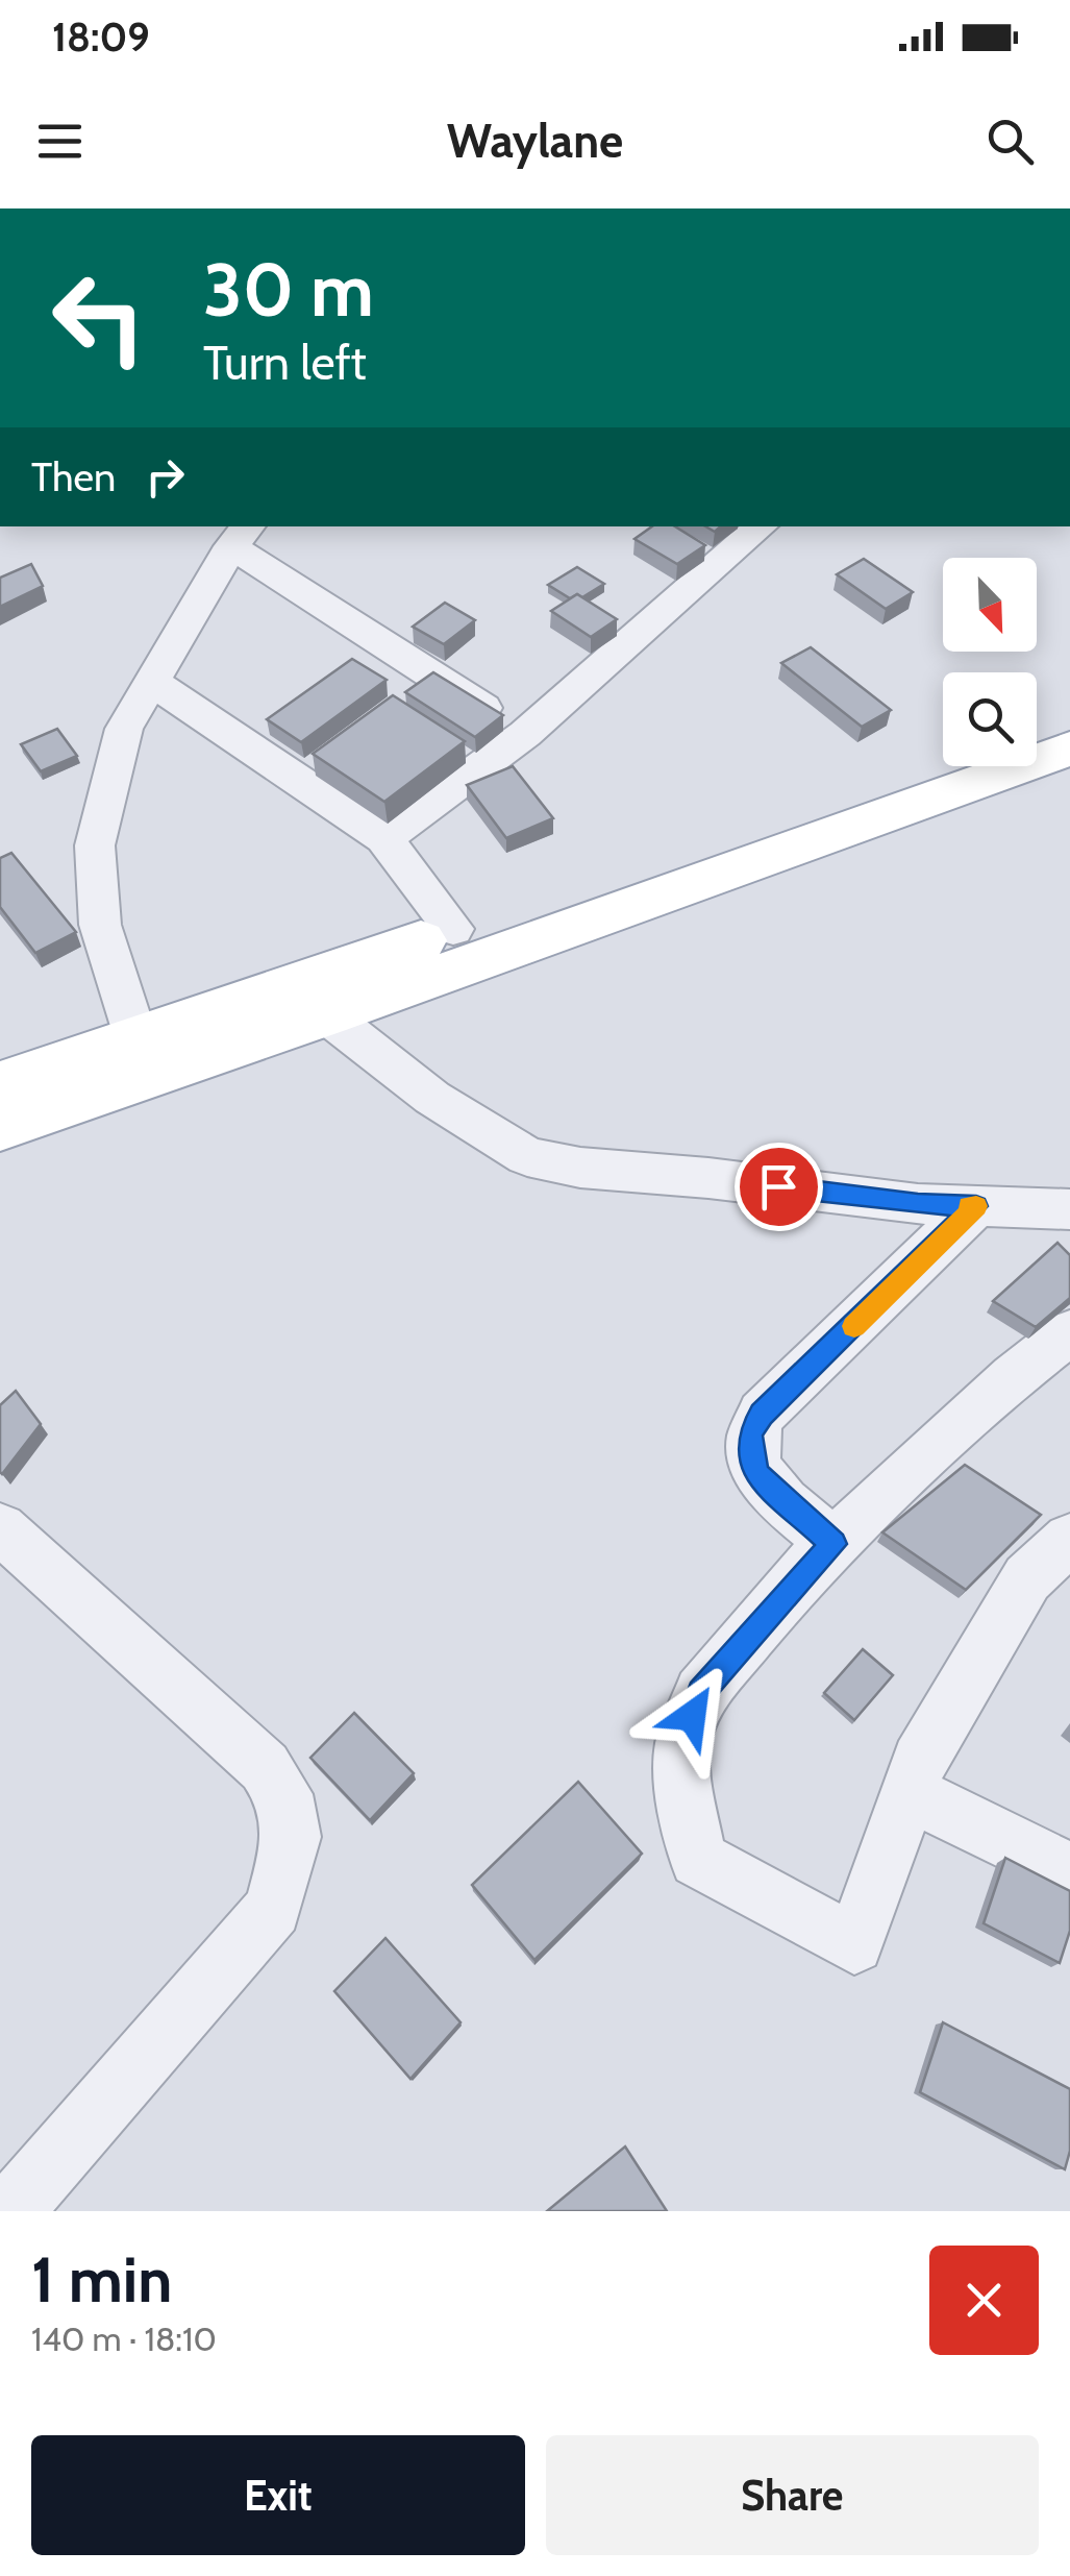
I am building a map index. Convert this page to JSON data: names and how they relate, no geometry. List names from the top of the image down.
{
  "north": "bottom right",
  "page": {
    "status": "18:09",
    "header": "Waylane",
    "turn": ["30 m", "Turn left"],
    "then": "Then",
    "heading": ["1 min", "140 m · 18:10"],
    "buttons": ["Exit", "Share"]
  }
}
